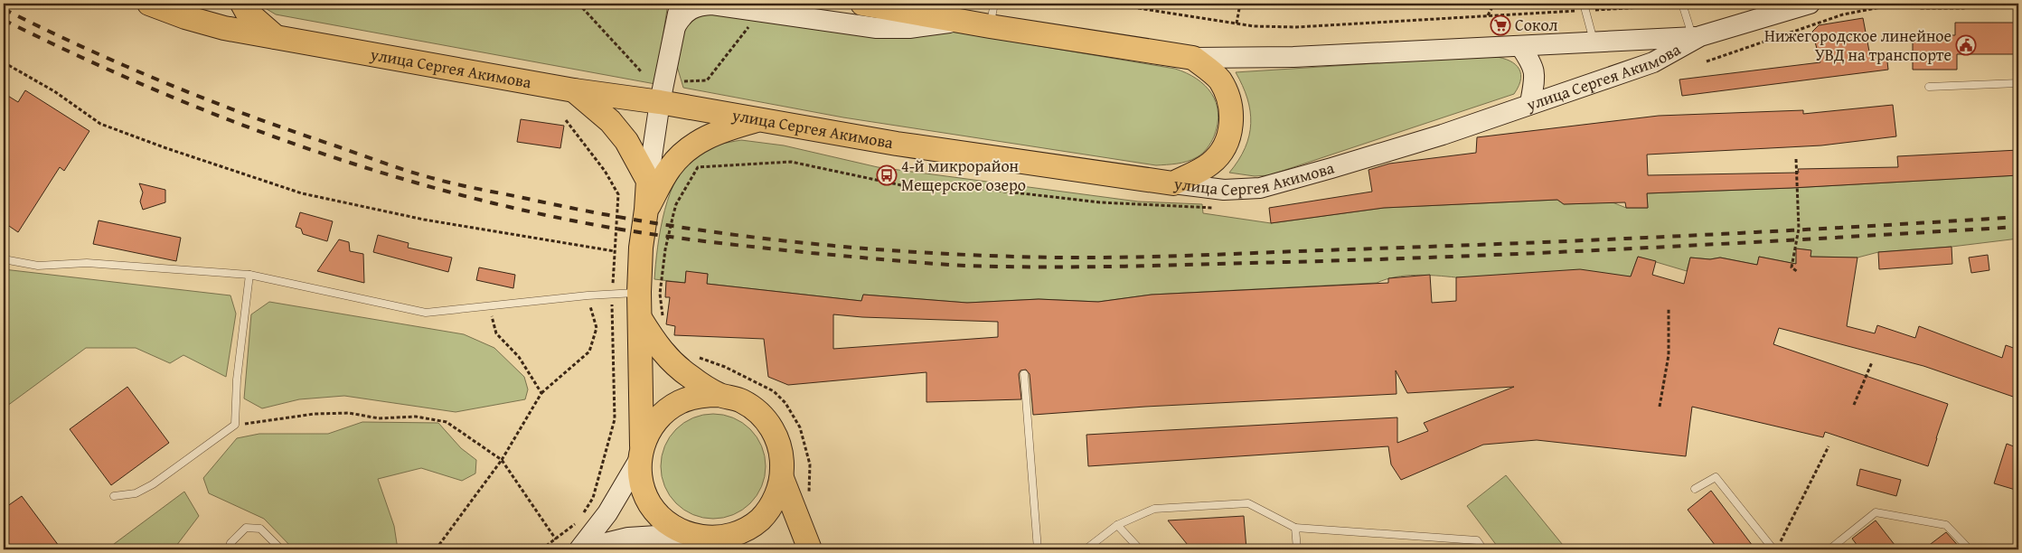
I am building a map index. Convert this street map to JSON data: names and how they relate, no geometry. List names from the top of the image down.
{
  "streets": {
    "main road": ["улица Сергея Акимова"]
  },
  "places": {
    "supermarket": ["Сокол"],
    "public building": ["Нижегородское линейное УВД на транспорте"],
    "bus stop": ["4-й микрорайон Мещерское озеро"]
  }
}
